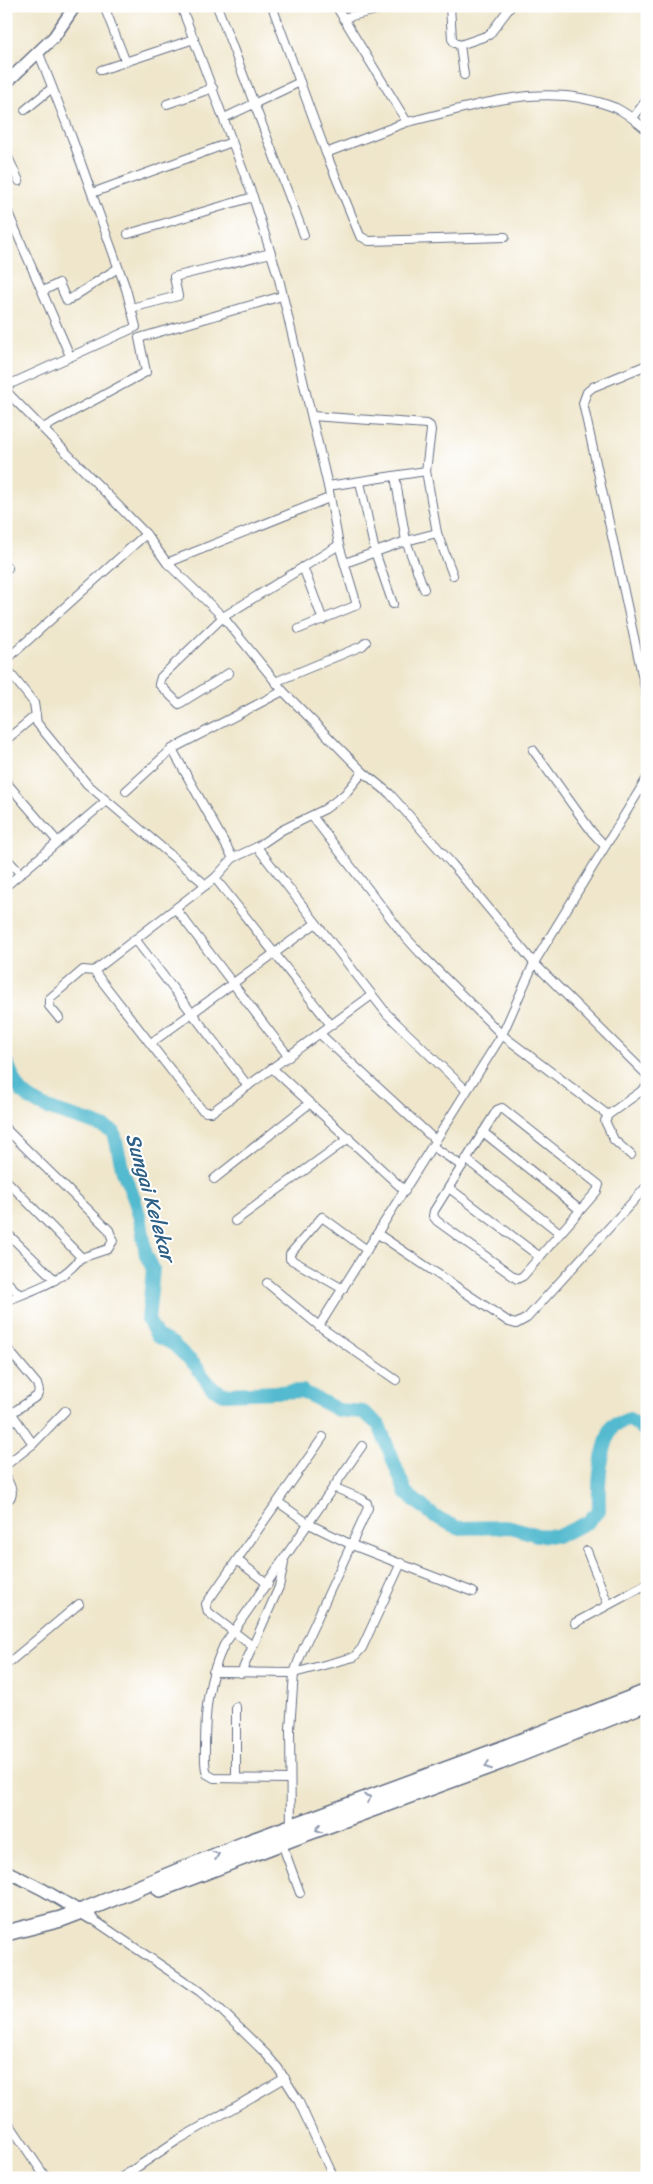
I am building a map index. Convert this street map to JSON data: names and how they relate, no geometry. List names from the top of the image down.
{
  "water": ["Sungai Kelekar"]
}
